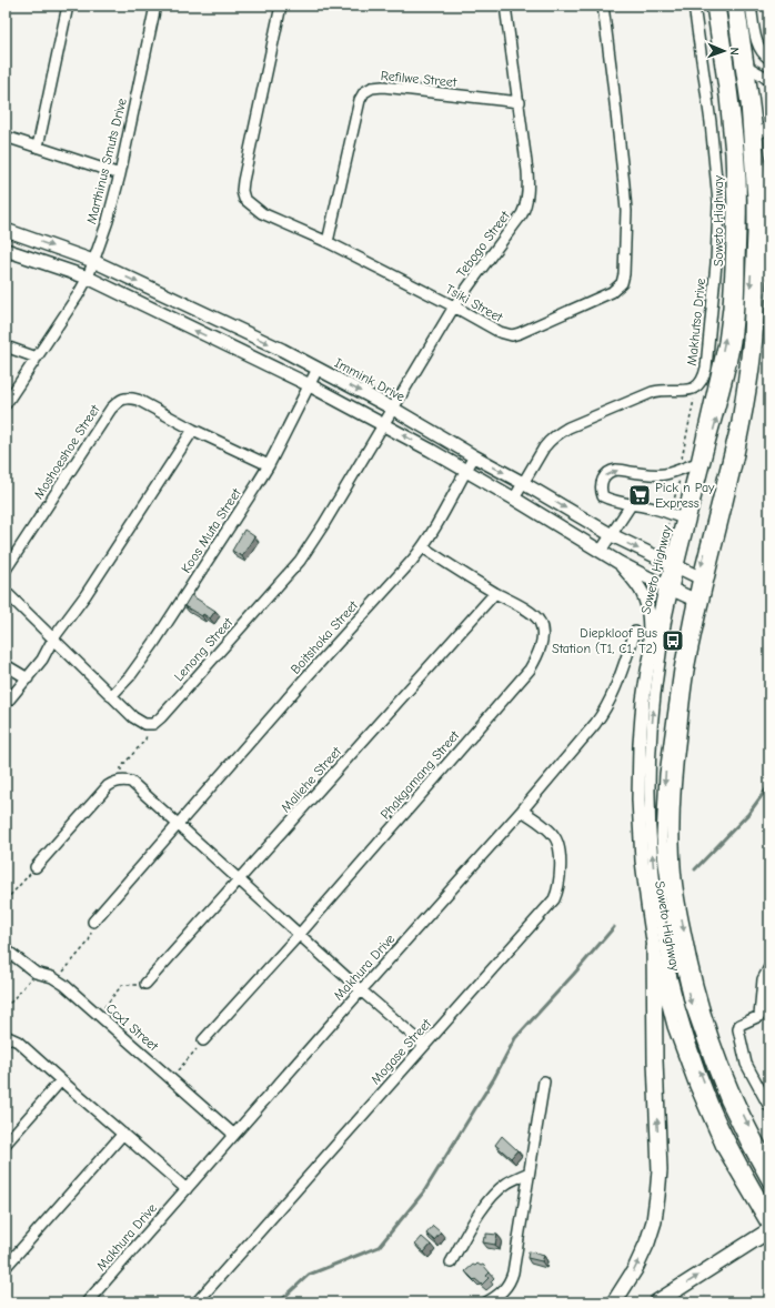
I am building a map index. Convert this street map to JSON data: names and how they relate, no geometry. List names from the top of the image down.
{
  "streets": {
    "main road": ["Soweto Highway", "Immink Drive"],
    "street": [
      "Refilwe Street",
      "Marthinus Smuts Drive",
      "Tebogo Street",
      "Tsiki Street",
      "Makhutso Drive",
      "Moshoeshoe Street",
      "Koos Muta Street",
      "Boitshoka Street",
      "Lenong Street",
      "Phakgamang Street",
      "Maliehe Street",
      "Makhura Drive",
      "Ccx1 Street",
      "Mogase Street"
    ]
  },
  "crossings": [
    ["Refilwe Street", "Tebogo Street"],
    ["Refilwe Street", "Tsiki Street"],
    ["Marthinus Smuts Drive", "Immink Drive"],
    ["Soweto Highway", "Immink Drive"],
    ["Tebogo Street", "Tsiki Street"],
    ["Tebogo Street", "Immink Drive"],
    ["Tebogo Street", "Lenong Street"],
    ["Immink Drive", "Koos Muta Street"],
    ["Immink Drive", "Boitshoka Street"],
    ["Moshoeshoe Street", "Koos Muta Street"],
    ["Boitshoka Street", "Phakgamang Street"],
    ["Phakgamang Street", "Maliehe Street"],
    ["Makhura Drive", "Ccx1 Street"],
    ["Makhura Drive", "Mogase Street"]
  ],
  "places": {
    "supermarket": ["Pick n Pay Express"],
    "bus stop": ["Diepkloof Bus Station (T1, C1, T2)"]
  },
  "north": "right"
}
